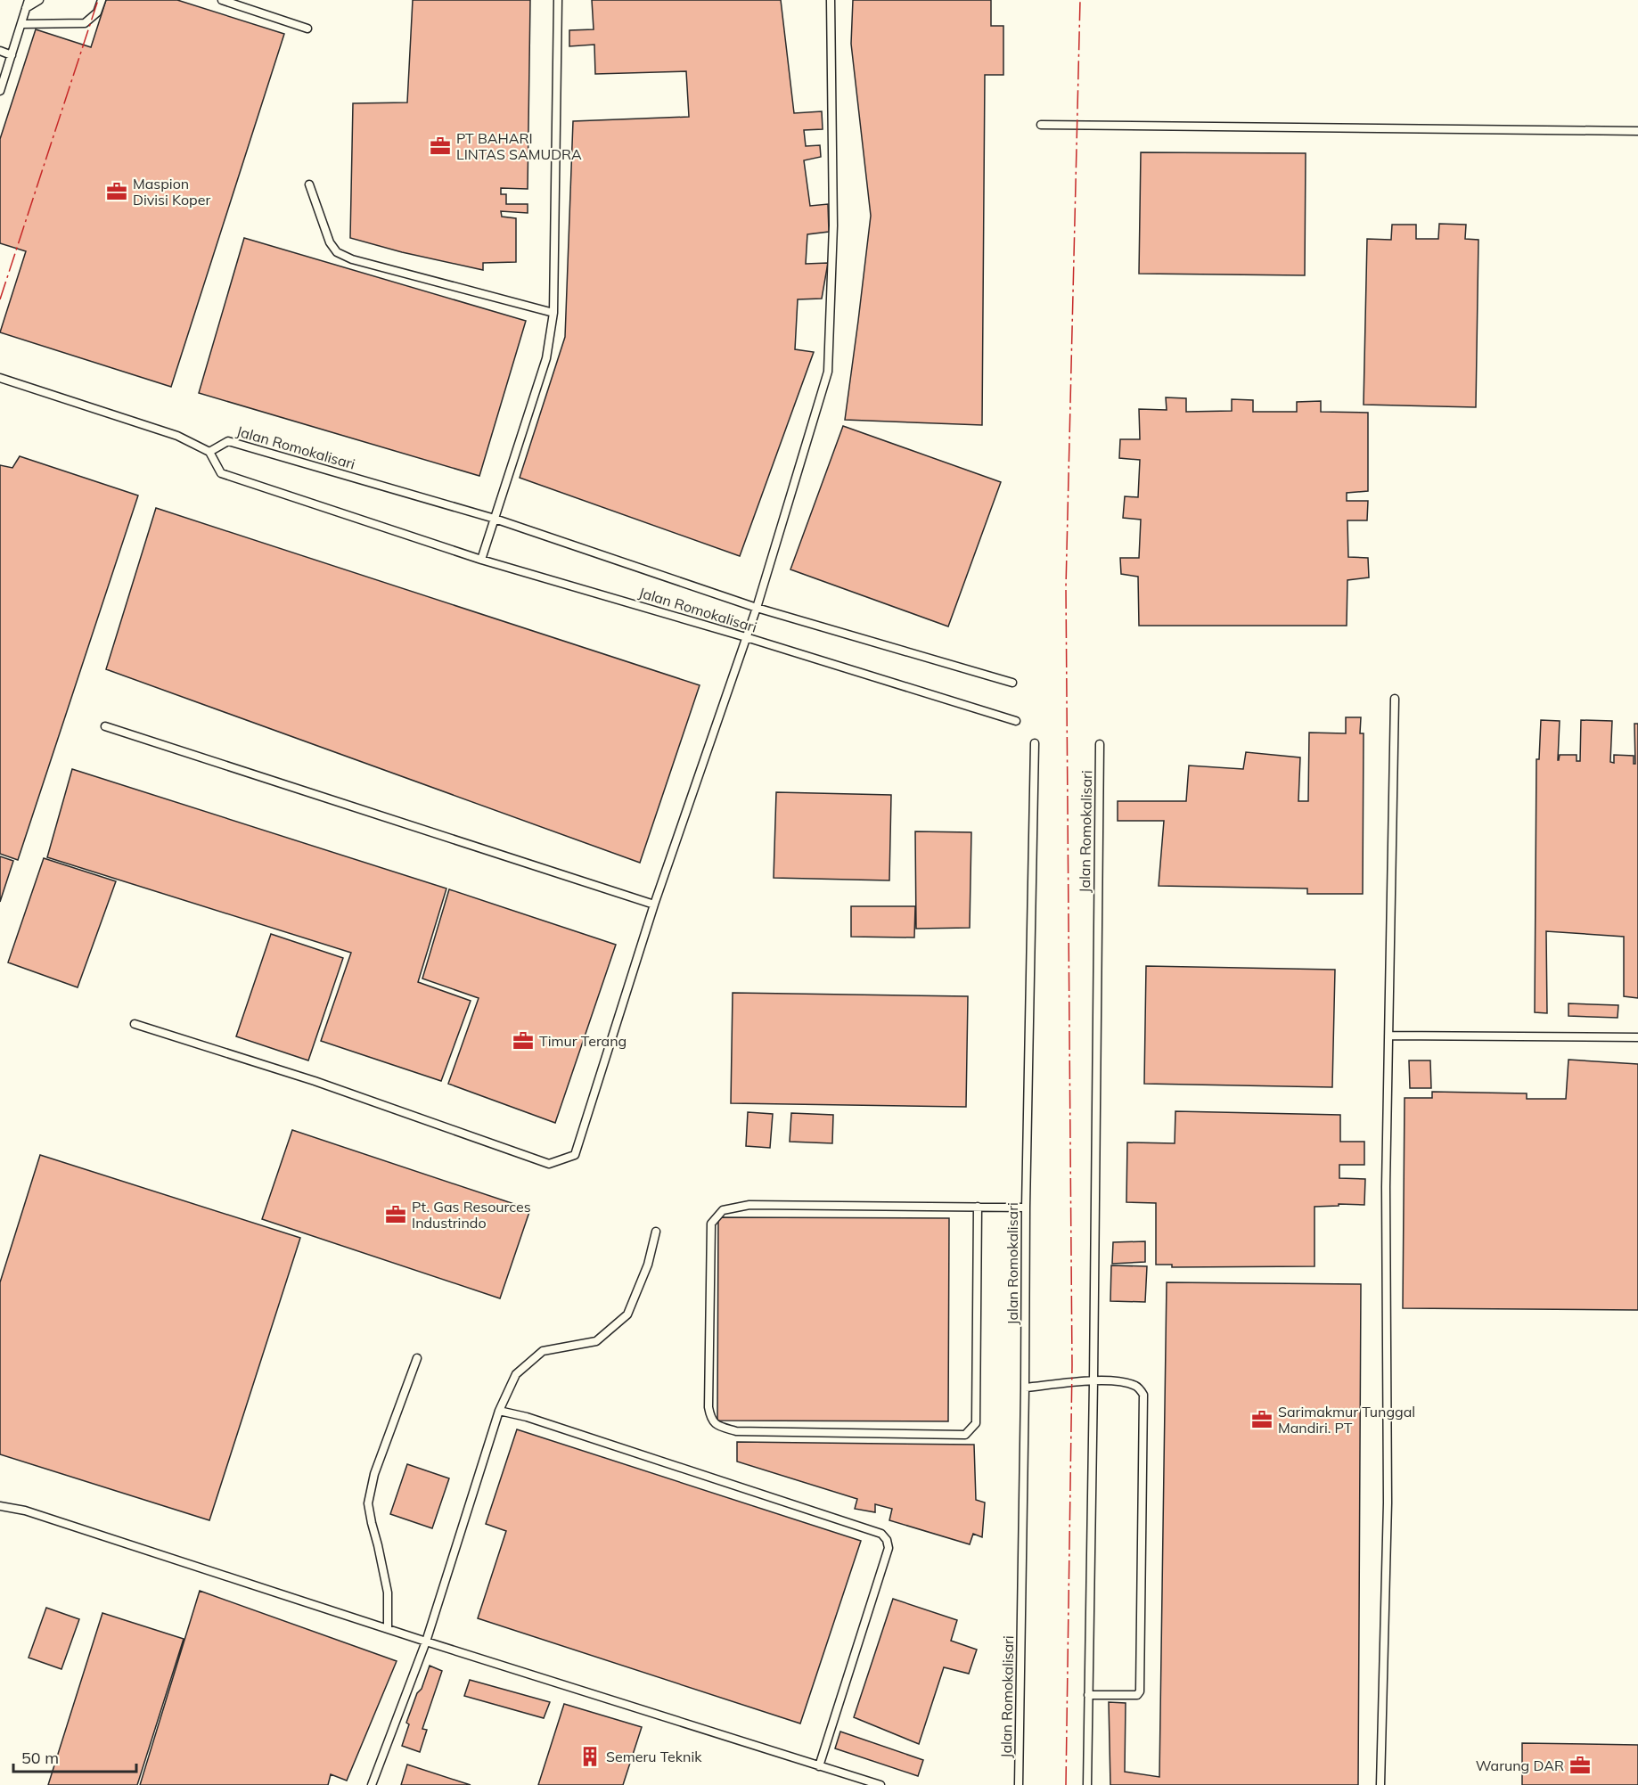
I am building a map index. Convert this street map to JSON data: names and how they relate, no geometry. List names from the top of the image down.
{
  "streets": {
    "lane": ["Jalan Romokalisari"]
  },
  "places": {
    "office": [
      "PT BAHARI LINTAS SAMUDRA",
      "Maspion Divisi Koper",
      "Timur Terang",
      "Pt. Gas Resources Industrindo",
      "Sarimakmur Tunggal Mandiri. PT",
      "Warung DAR"
    ],
    "building": ["Semeru Teknik"]
  },
  "scale_bar": "50 m"
}
